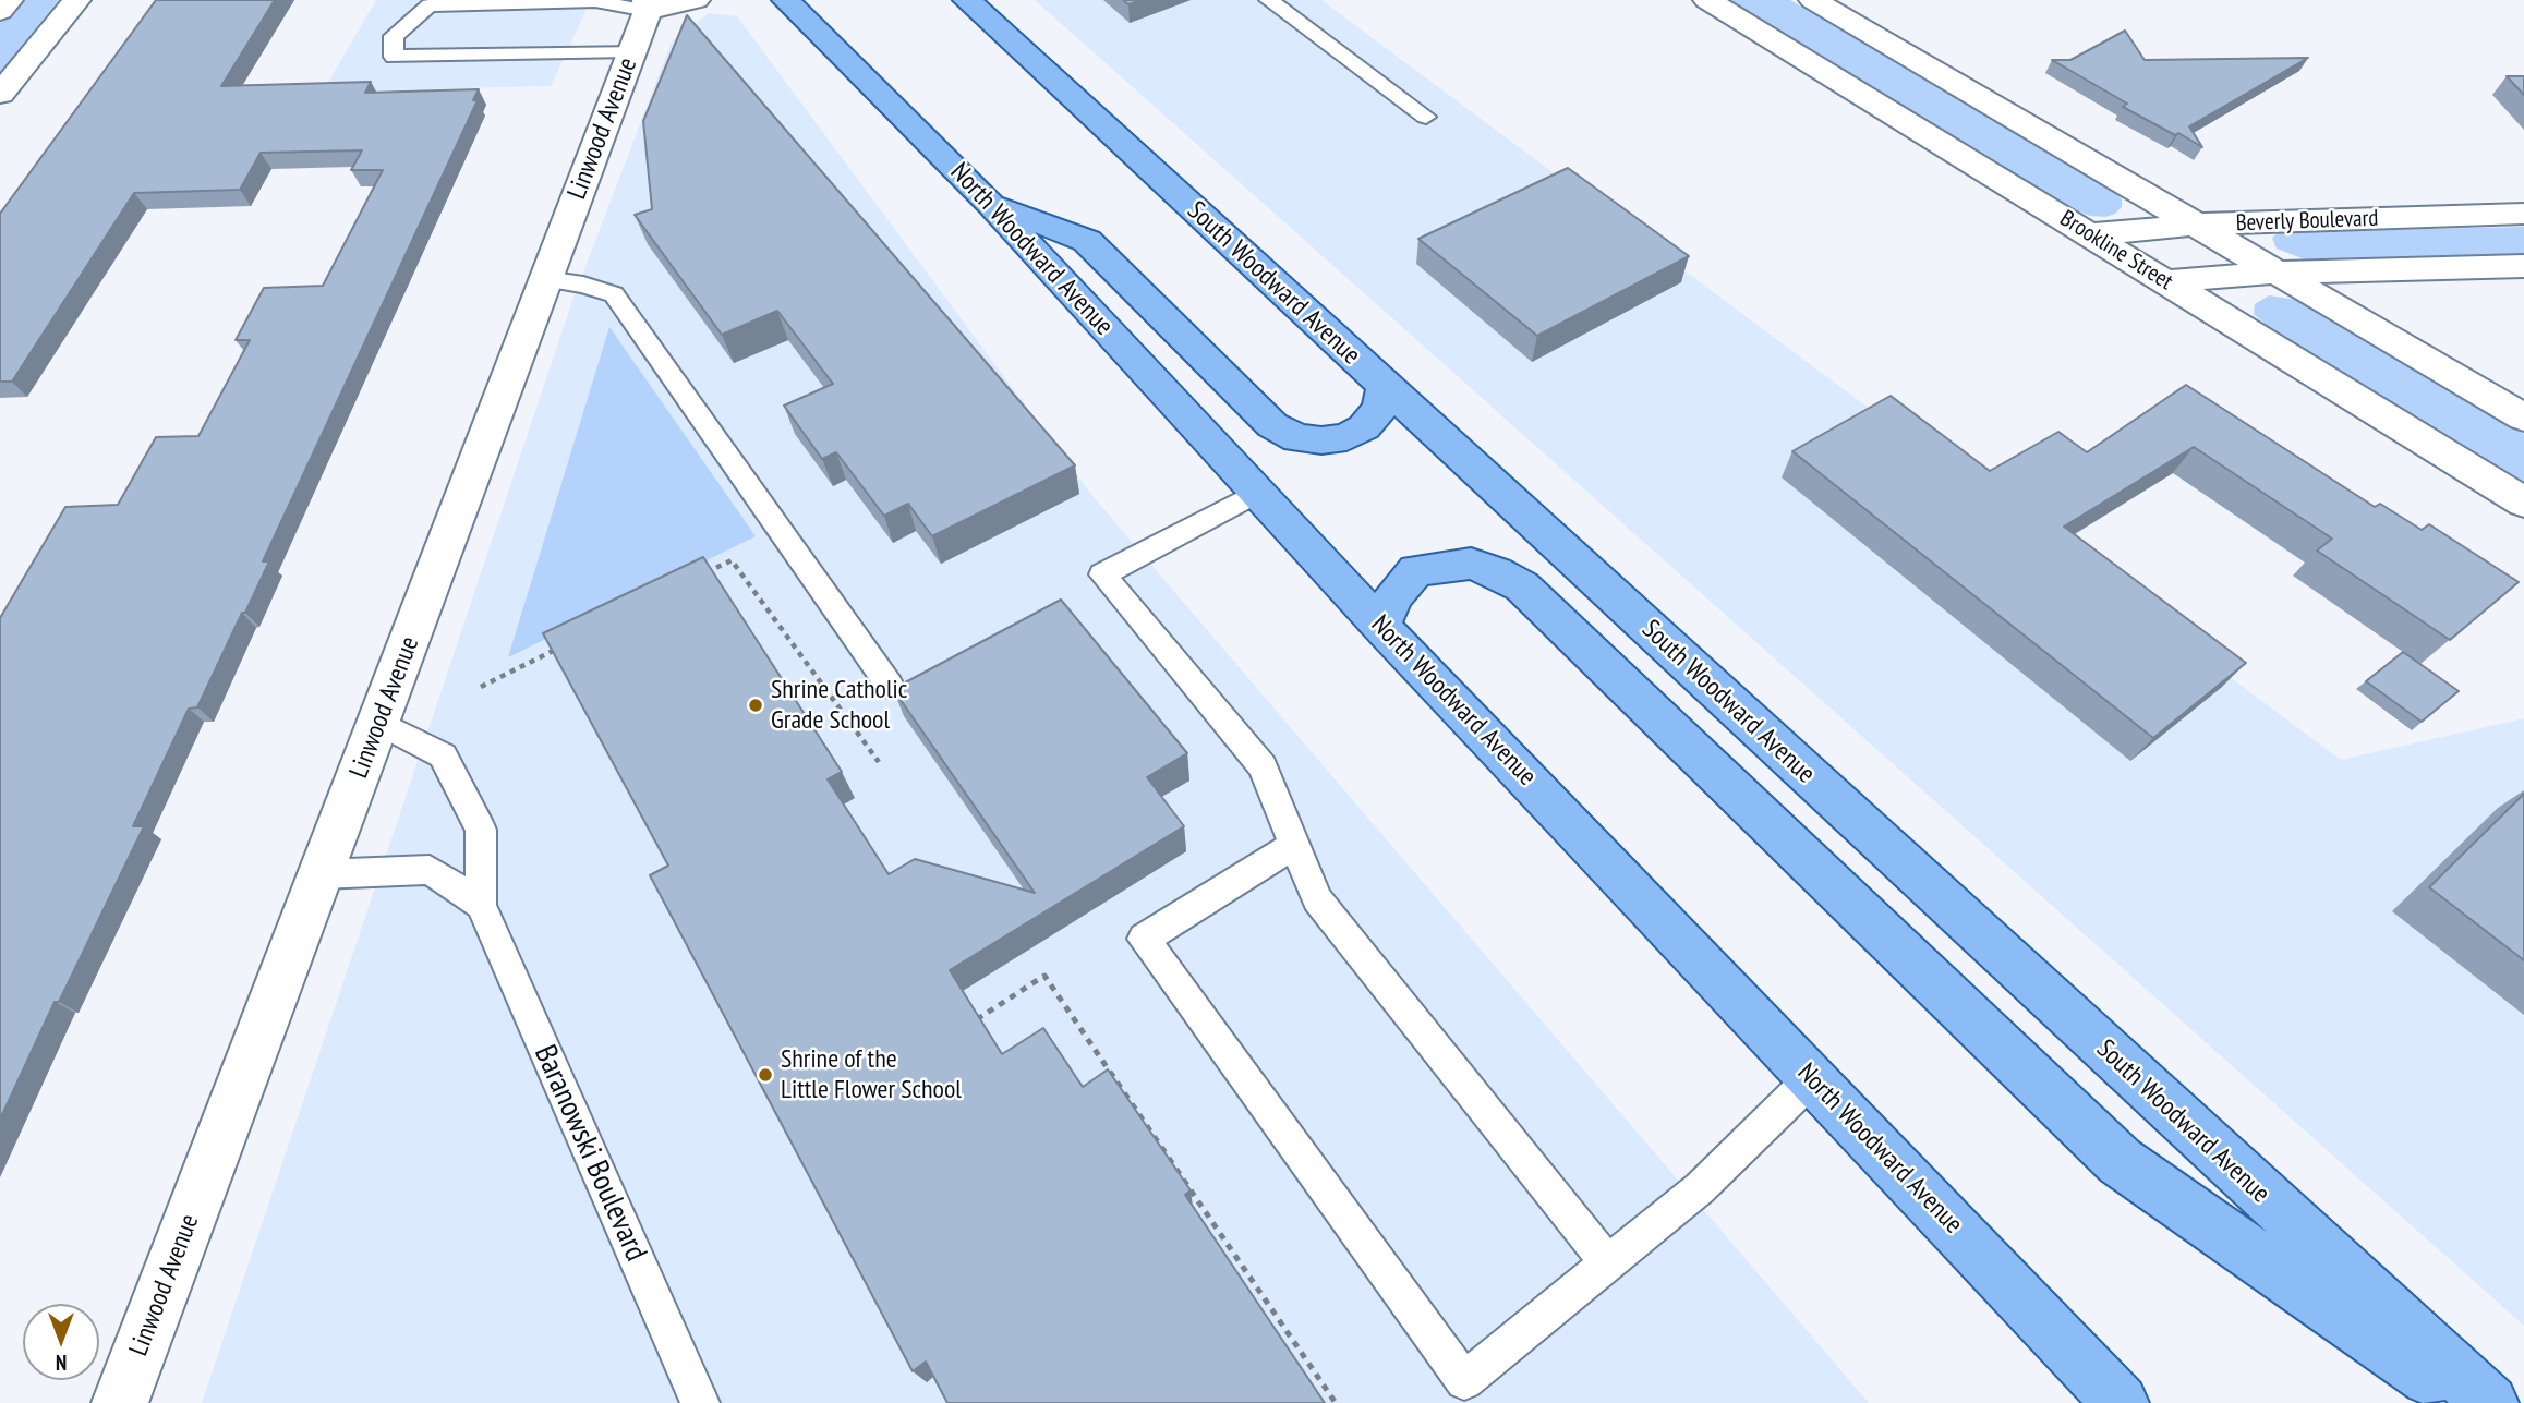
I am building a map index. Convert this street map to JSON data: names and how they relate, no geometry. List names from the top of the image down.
{
  "streets": {
    "main road": ["North Woodward Avenue", "South Woodward Avenue"],
    "street": ["Linwood Avenue", "Beverly Boulevard", "Brookline Street"],
    "lane": ["Baranowski Boulevard"]
  },
  "crossings": [
    ["Linwood Avenue", "Baranowski Boulevard"],
    ["Beverly Boulevard", "Brookline Street"]
  ],
  "places": ["Shrine Catholic Grade School", "Shrine of the Little Flower School"],
  "north": "bottom"
}
